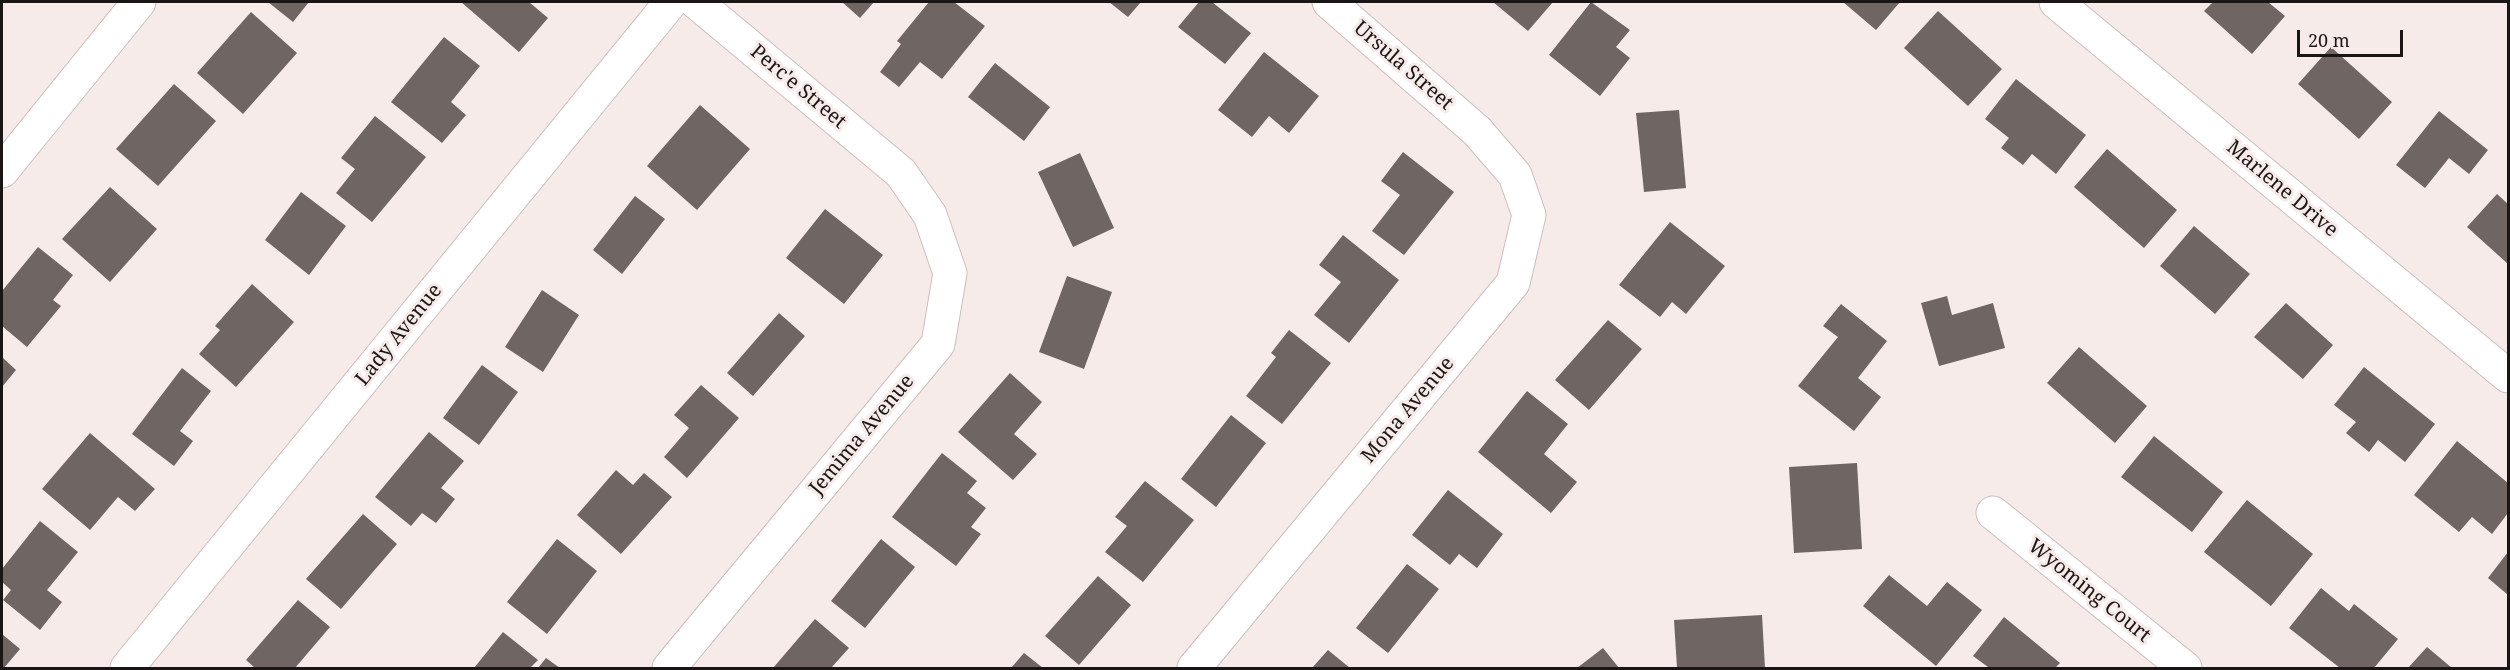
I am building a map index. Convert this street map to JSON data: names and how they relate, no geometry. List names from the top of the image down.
{
  "streets": {
    "street": [
      "Ursula Street",
      "Perc'e Street",
      "Marlene Drive",
      "Lady Avenue",
      "Mona Avenue",
      "Jemima Avenue",
      "Wyoming Court"
    ]
  },
  "crossings": [
    ["Ursula Street", "Mona Avenue"],
    ["Perc'e Street", "Jemima Avenue"]
  ],
  "scale_bar": "20 m"
}
